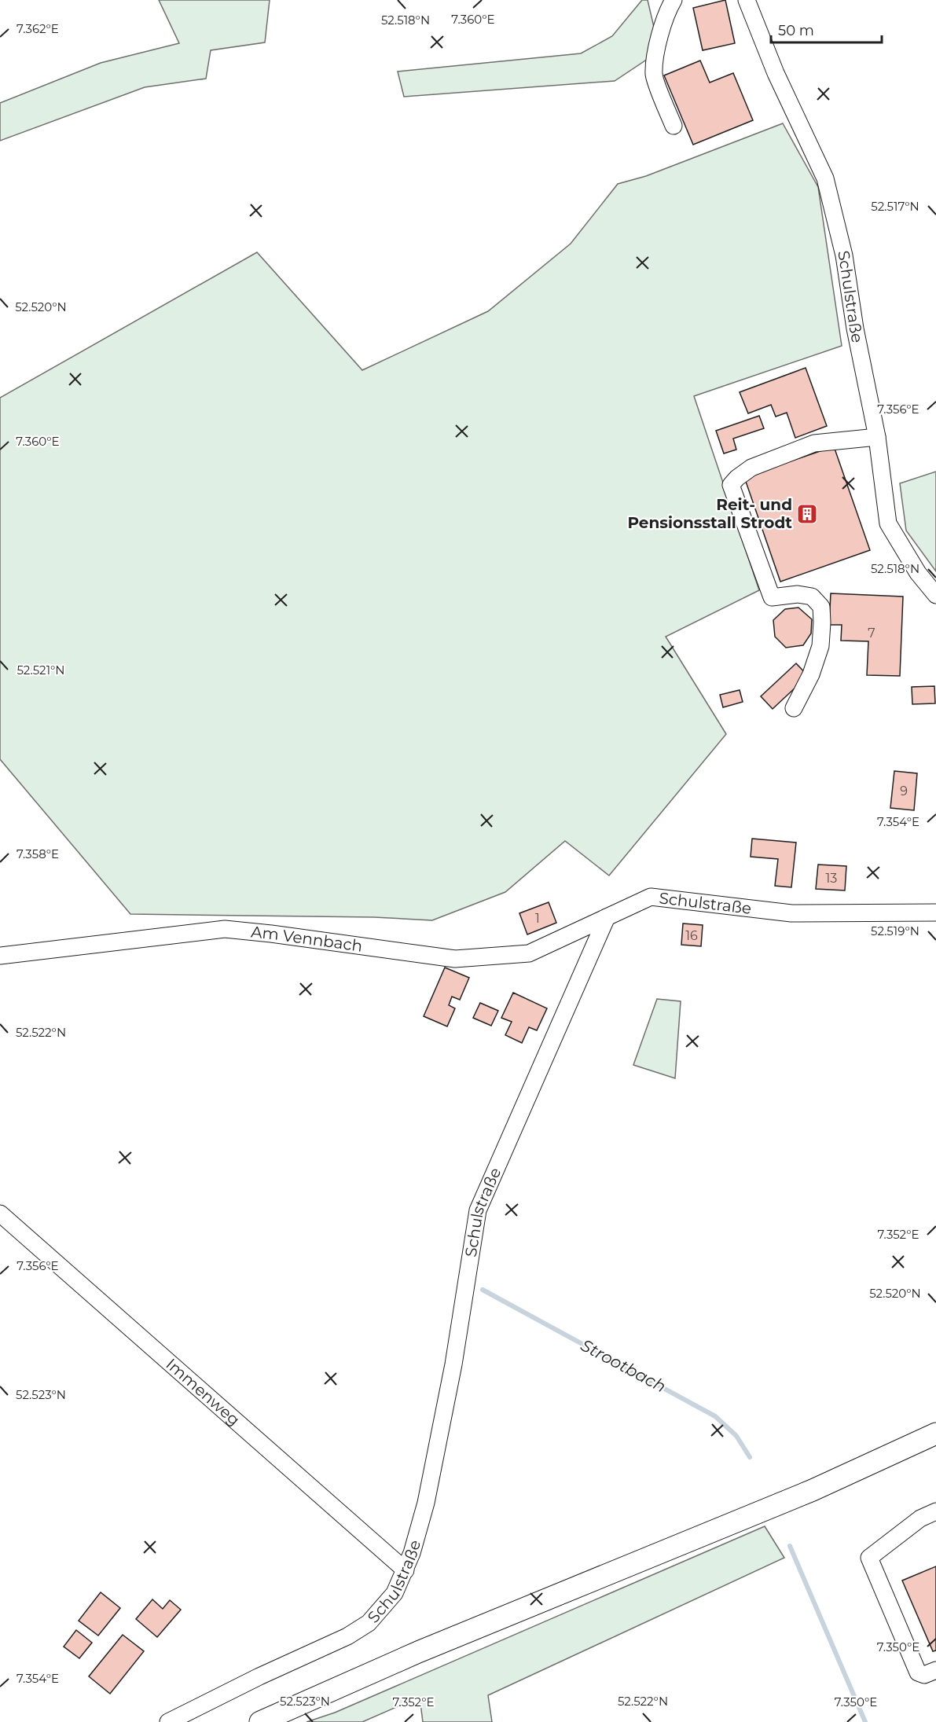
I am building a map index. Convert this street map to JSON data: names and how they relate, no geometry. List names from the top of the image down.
{
  "streets": {
    "street": ["Schulstraße", "Am Vennbach", "Immenweg"]
  },
  "crossings": [
    ["Schulstraße", "Am Vennbach"],
    ["Schulstraße", "Immenweg"]
  ],
  "water": ["Strootbach"],
  "places": {
    "building": ["Reit- und Pensionsstall Strodt"]
  },
  "house_numbers": [
    "7",
    "9",
    "13",
    "1",
    "16"
  ],
  "scale_bar": "50 m",
  "coordinates": [
    "7.360°E",
    "52.518°N",
    "7.362°E",
    "52.517°N",
    "52.520°N",
    "7.356°E",
    "52.521°N",
    "7.354°E",
    "7.358°E",
    "52.519°N",
    "52.522°N",
    "7.352°E",
    "52.523°N",
    "7.350°E"
  ]
}
